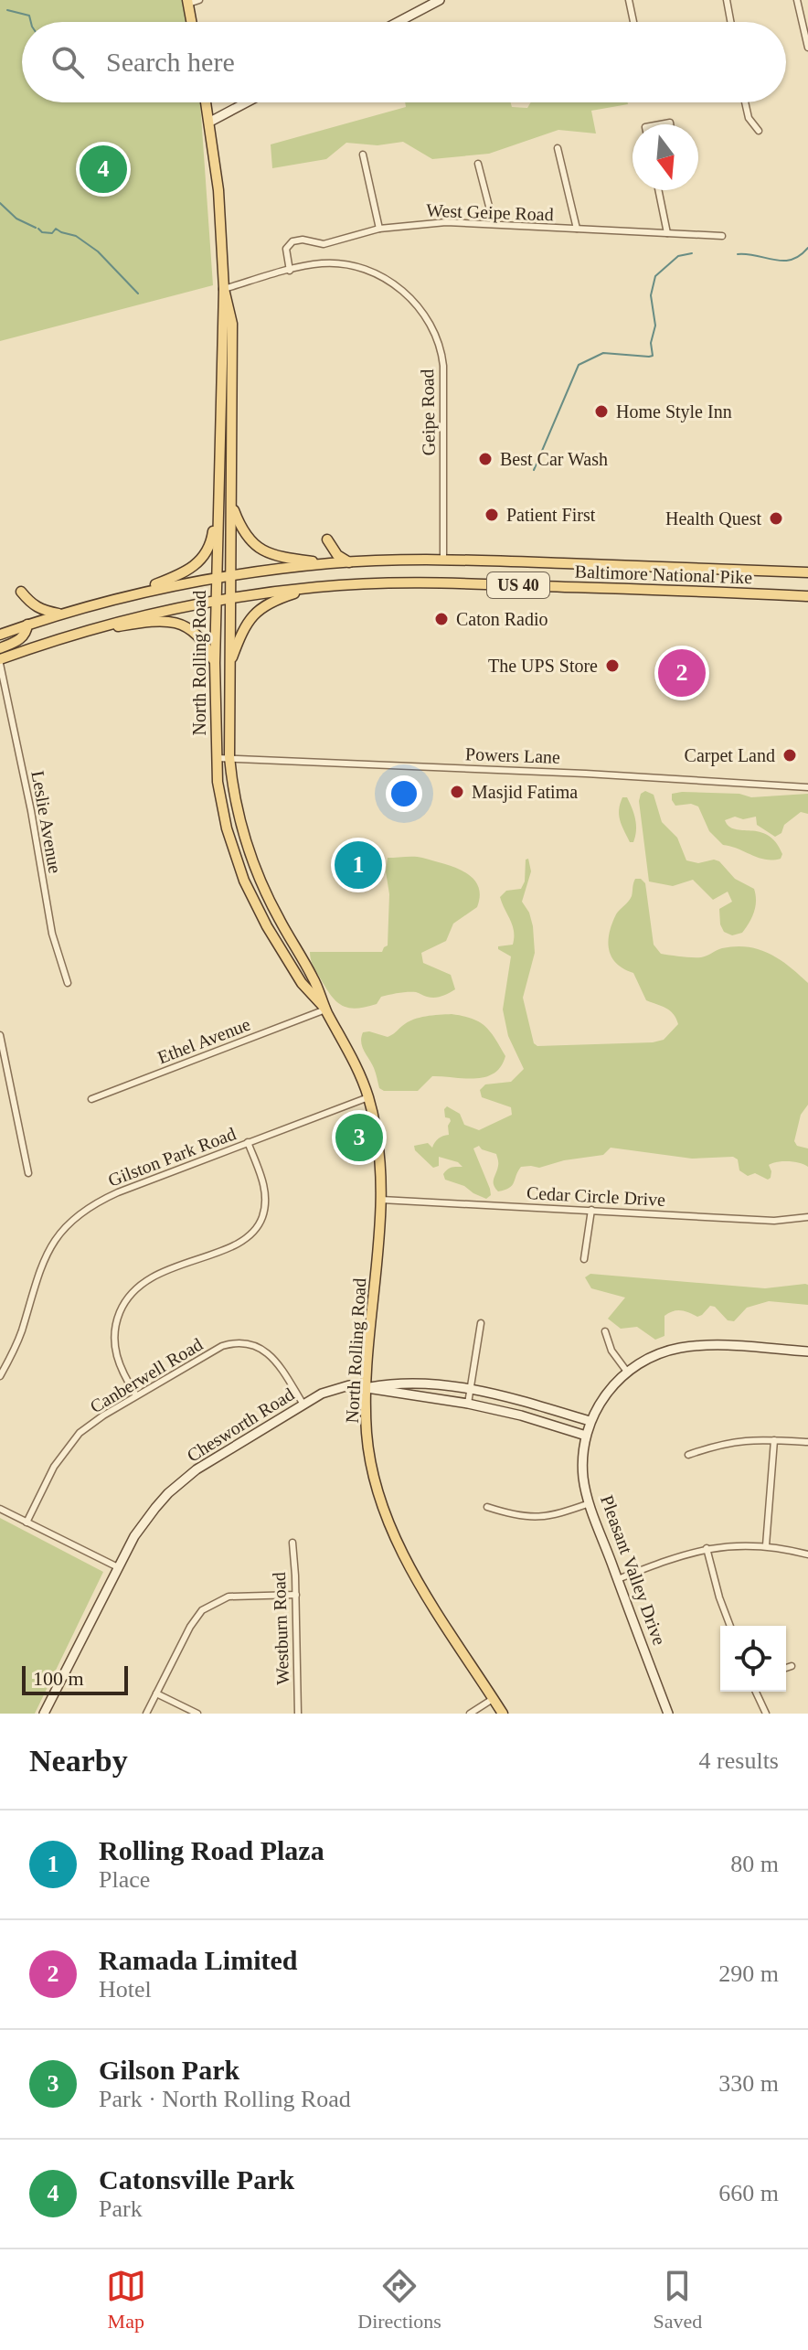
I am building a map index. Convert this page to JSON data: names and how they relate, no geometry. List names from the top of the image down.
{
  "streets": {
    "main road": ["Baltimore National Pike", "US 40", "North Rolling Road"],
    "street": [
      "West Geipe Road",
      "Geipe Road",
      "Powers Lane",
      "Leslie Avenue",
      "Ethel Avenue",
      "Gilston Park Road",
      "Cedar Circle Drive",
      "Canberwell Road",
      "Chesworth Road",
      "Pleasant Valley Drive",
      "Westburn Road"
    ]
  },
  "crossings": [
    ["West Geipe Road", "Geipe Road"],
    ["Geipe Road", "Baltimore National Pike"],
    ["Geipe Road", "North Rolling Road"],
    ["Baltimore National Pike", "North Rolling Road"],
    ["Baltimore National Pike", "Leslie Avenue"],
    ["North Rolling Road", "Powers Lane"],
    ["North Rolling Road", "Ethel Avenue"],
    ["North Rolling Road", "Gilston Park Road"],
    ["North Rolling Road", "Cedar Circle Drive"],
    ["North Rolling Road", "Chesworth Road"],
    ["Canberwell Road", "Chesworth Road"],
    ["Chesworth Road", "Pleasant Valley Drive"]
  ],
  "places": [
    "Home Style Inn",
    "Best Car Wash",
    "Patient First",
    "Health Quest",
    "Caton Radio",
    "The UPS Store",
    "Carpet Land",
    "Masjid Fatima"
  ],
  "scale_bar": "100 m",
  "north": "bottom",
  "page": {
    "search": "Search here",
    "pins": [
      "4",
      "2",
      "1",
      "3"
    ],
    "scale": "100 m",
    "heading": ["Nearby", "4 results"],
    "list": [
      {
        "mark": "1",
        "name": "Rolling Road Plaza",
        "note": "Place",
        "value": "80 m"
      },
      {
        "mark": "2",
        "name": "Ramada Limited",
        "note": "Hotel",
        "value": "290 m"
      },
      {
        "mark": "3",
        "name": "Gilson Park",
        "note": "Park · North Rolling Road",
        "value": "330 m"
      },
      {
        "mark": "4",
        "name": "Catonsville Park",
        "note": "Park",
        "value": "660 m"
      }
    ],
    "nav": ["Map", "Directions", "Saved"]
  }
}
